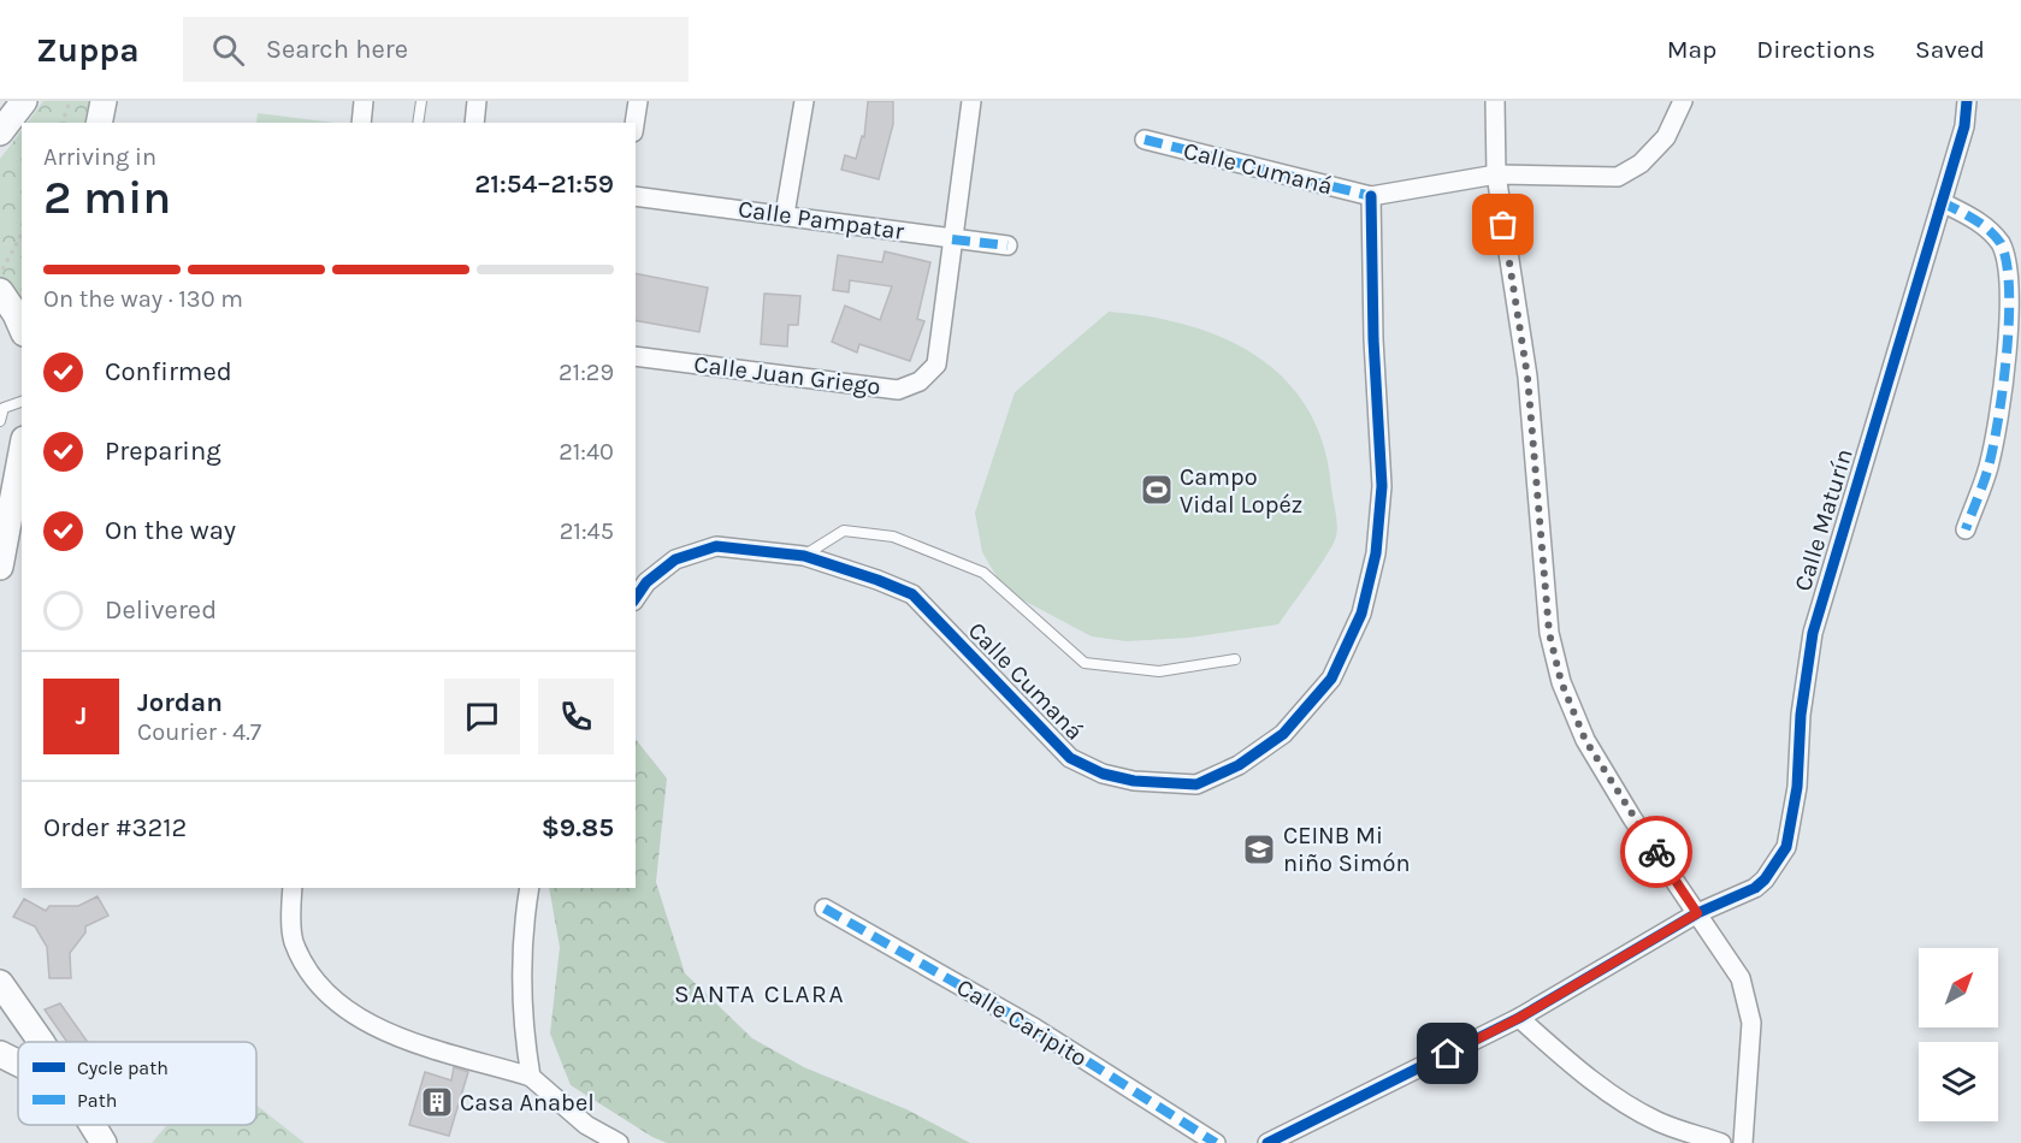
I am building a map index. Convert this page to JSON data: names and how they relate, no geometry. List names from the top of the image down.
{
  "streets": {
    "street": [
      "Calle Cumaná",
      "Calle Pampatar",
      "Calle Juan Griego",
      "Calle Maturín",
      "Calle Caripito"
    ]
  },
  "crossings": [
    ["Calle Pampatar", "Calle Juan Griego"]
  ],
  "districts": ["SANTA CLARA"],
  "places": {
    "sports": ["Campo Vidal Lopéz"],
    "school or university": ["CEINB Mi niño Simón"],
    "building": ["Casa Anabel"]
  },
  "legend": ["Cycle path", "Path"],
  "north": "top right",
  "page": {
    "header": "Zuppa",
    "search": "Search here",
    "nav": ["Map", "Directions", "Saved"],
    "heading": ["2 min", "Arriving in", "21:54–21:59"],
    "panel": [
      "Jordan",
      "Courier · 4.7",
      "Order #3212",
      "$9.85"
    ],
    "bar": "On the way · 130 m",
    "list": [
      ["Confirmed", "21:29"],
      ["Preparing", "21:40"],
      ["On the way", "21:45"],
      "Delivered"
    ],
    "round": "J"
  }
}
